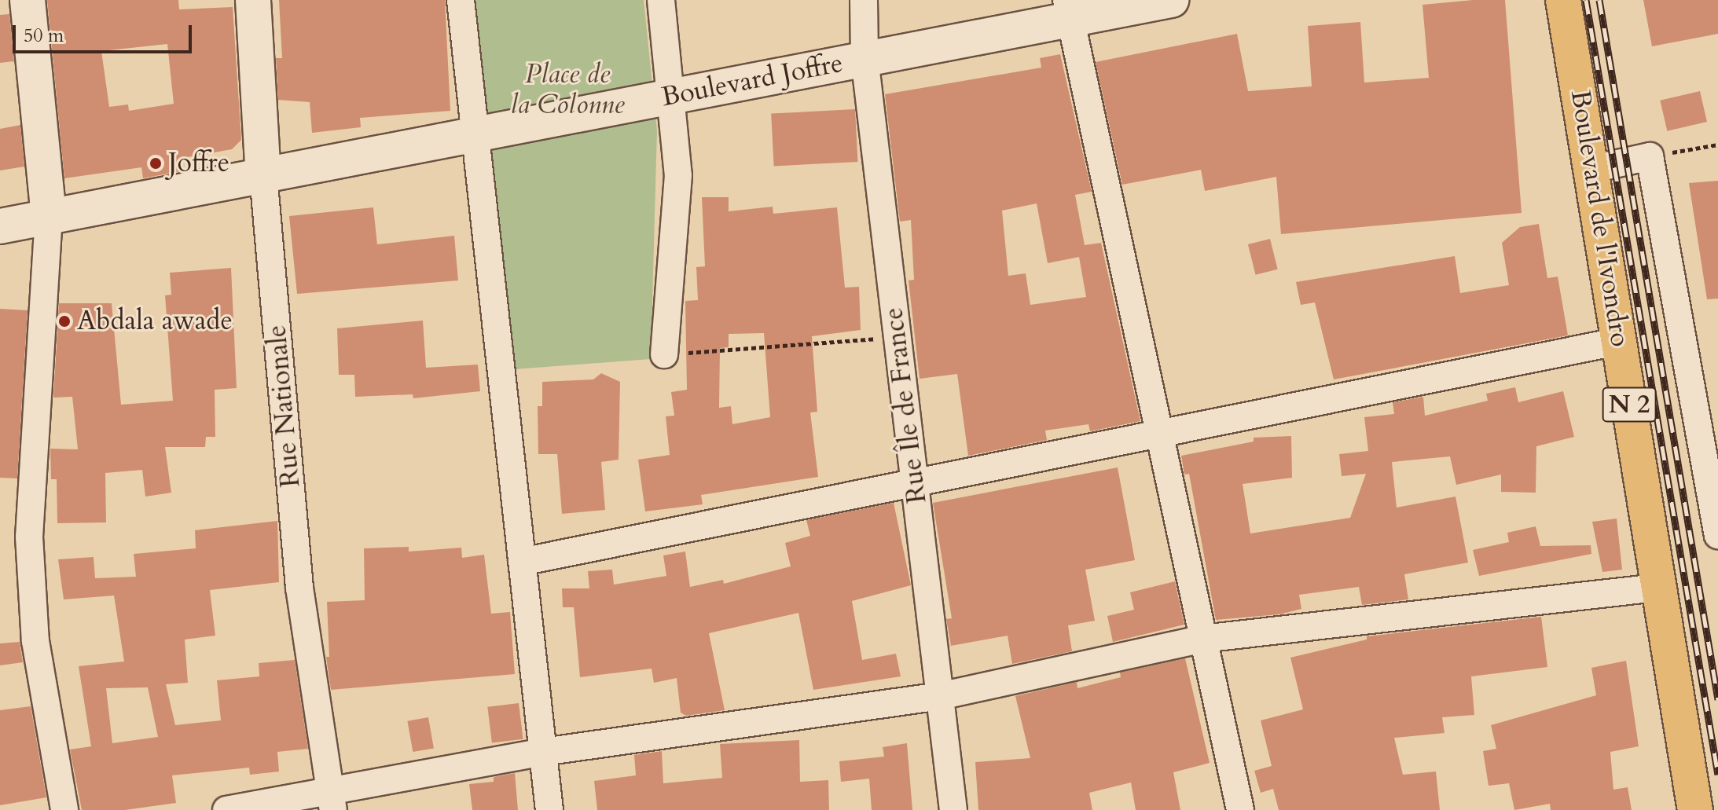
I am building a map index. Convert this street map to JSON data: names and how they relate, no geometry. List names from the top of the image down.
{
  "streets": {
    "main road": ["Boulevard de l'Ivondro", "N 2"],
    "street": ["Boulevard Joffre", "Rue Île de France", "Rue Nationale"]
  },
  "crossings": [
    ["Boulevard Joffre", "Rue Île de France"],
    ["Boulevard Joffre", "Rue Nationale"]
  ],
  "parks": ["Place de la Colonne"],
  "places": ["Joffre", "Abdala awade"],
  "scale_bar": "50 m"
}
